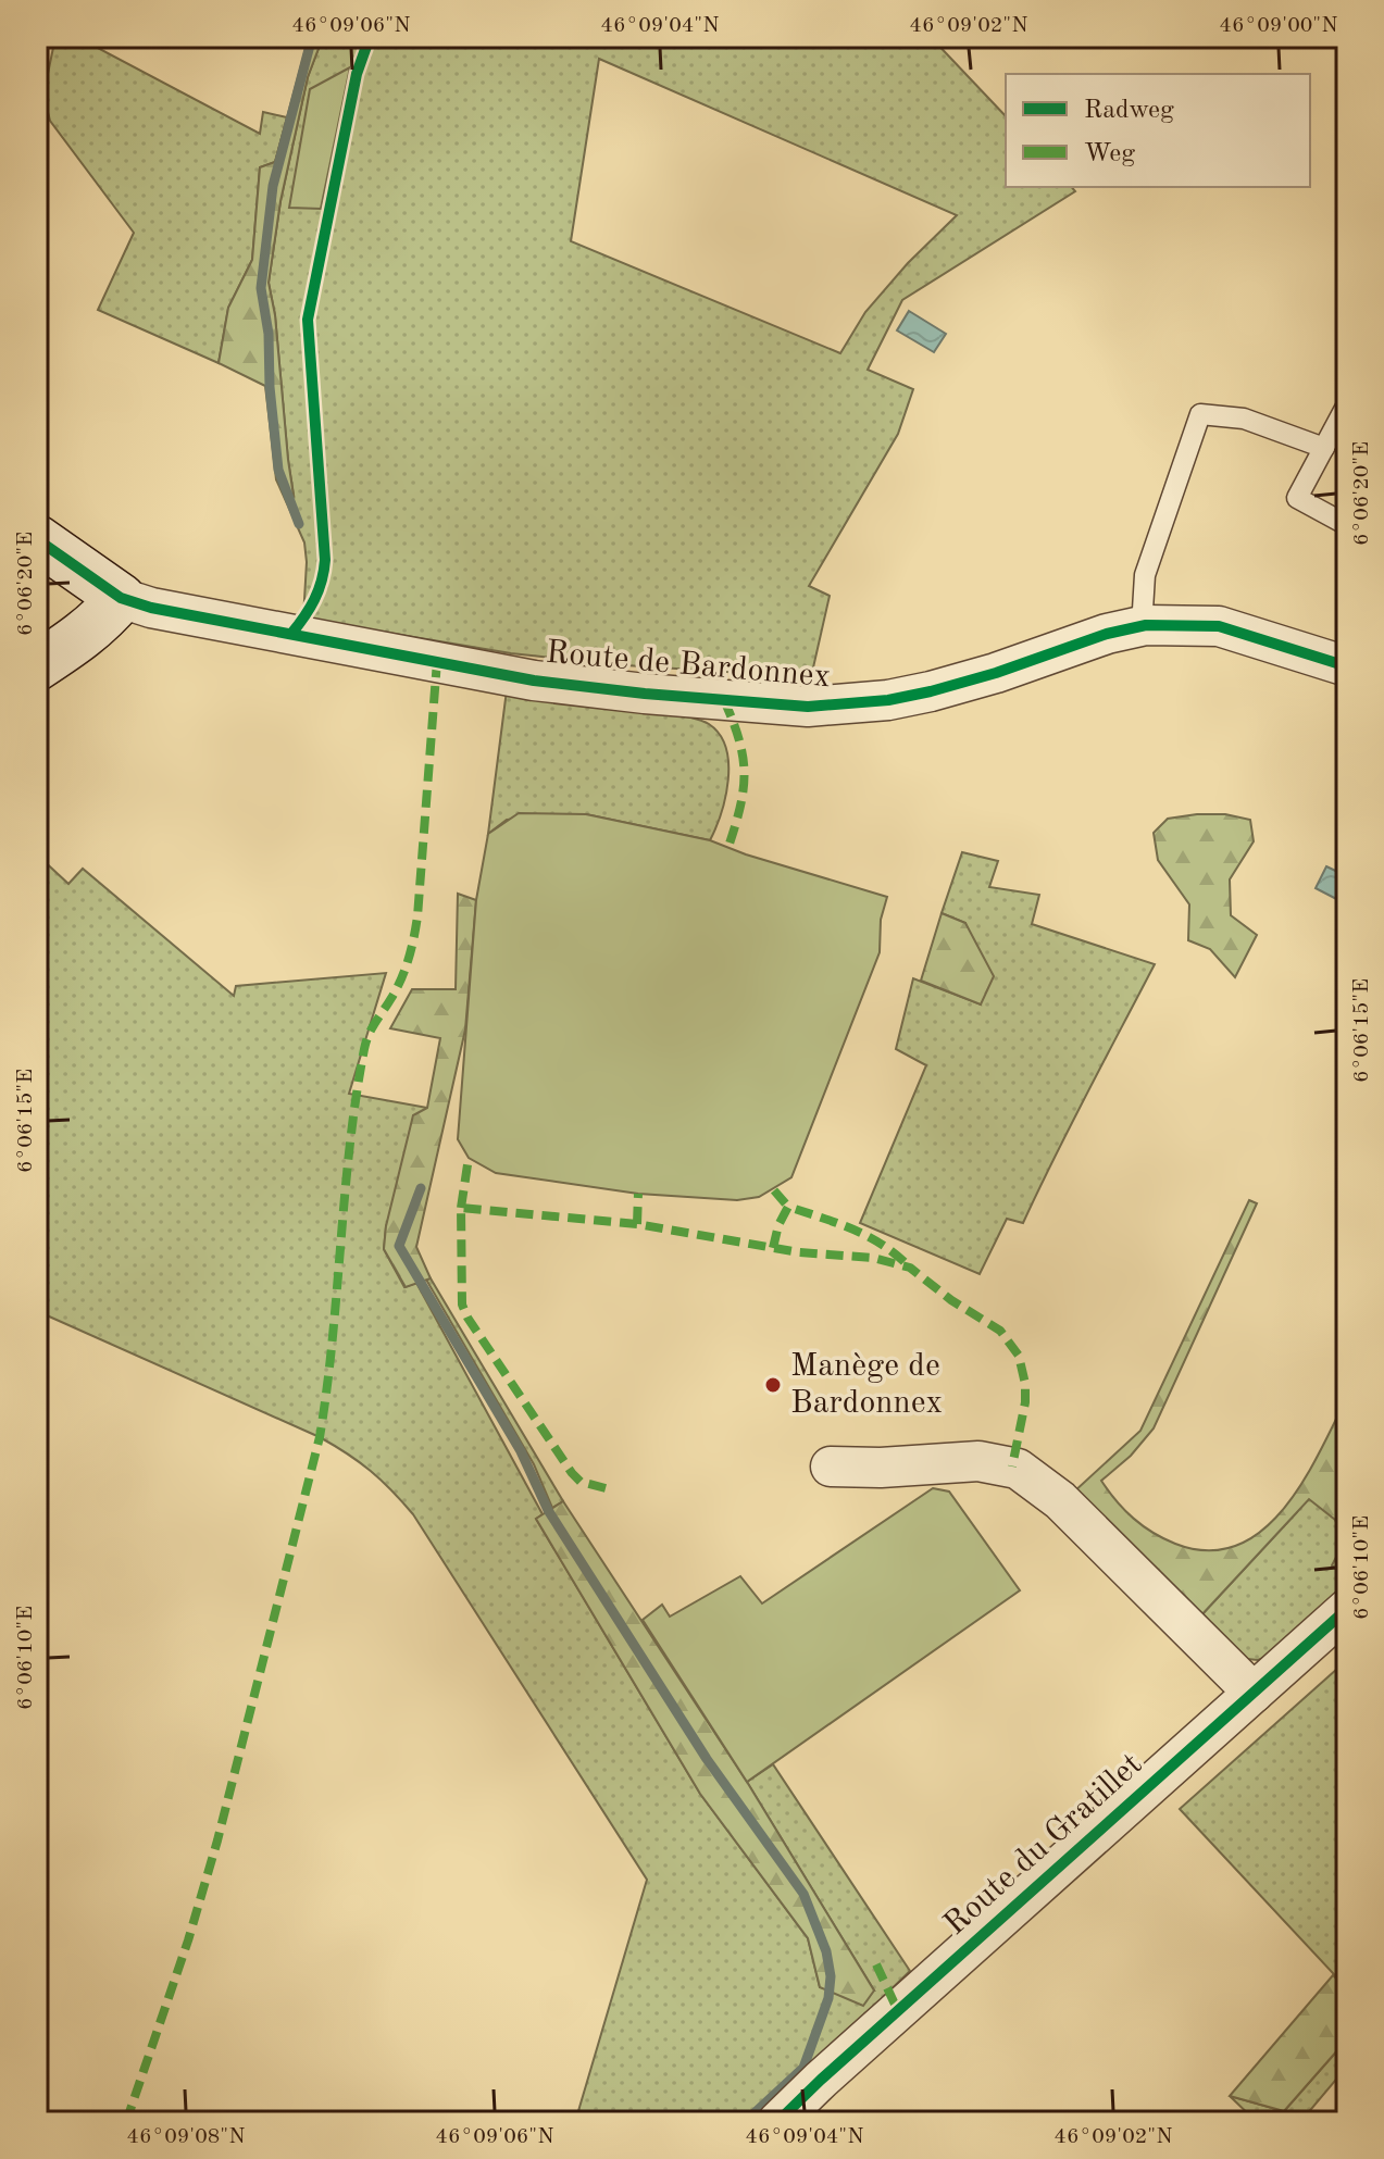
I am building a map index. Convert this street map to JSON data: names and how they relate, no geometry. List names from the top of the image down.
{
  "streets": {
    "street": ["Route de Bardonnex", "Route du Gratillet"]
  },
  "places": ["Manège de Bardonnex"],
  "legend": ["Radweg", "Weg"],
  "coordinates": [
    "46°09'06\"N",
    "46°09'04\"N",
    "46°09'02\"N",
    "46°09'00\"N",
    "6°06'20\"E",
    "6°06'15\"E",
    "6°06'10\"E",
    "46°09'08\"N"
  ]
}
